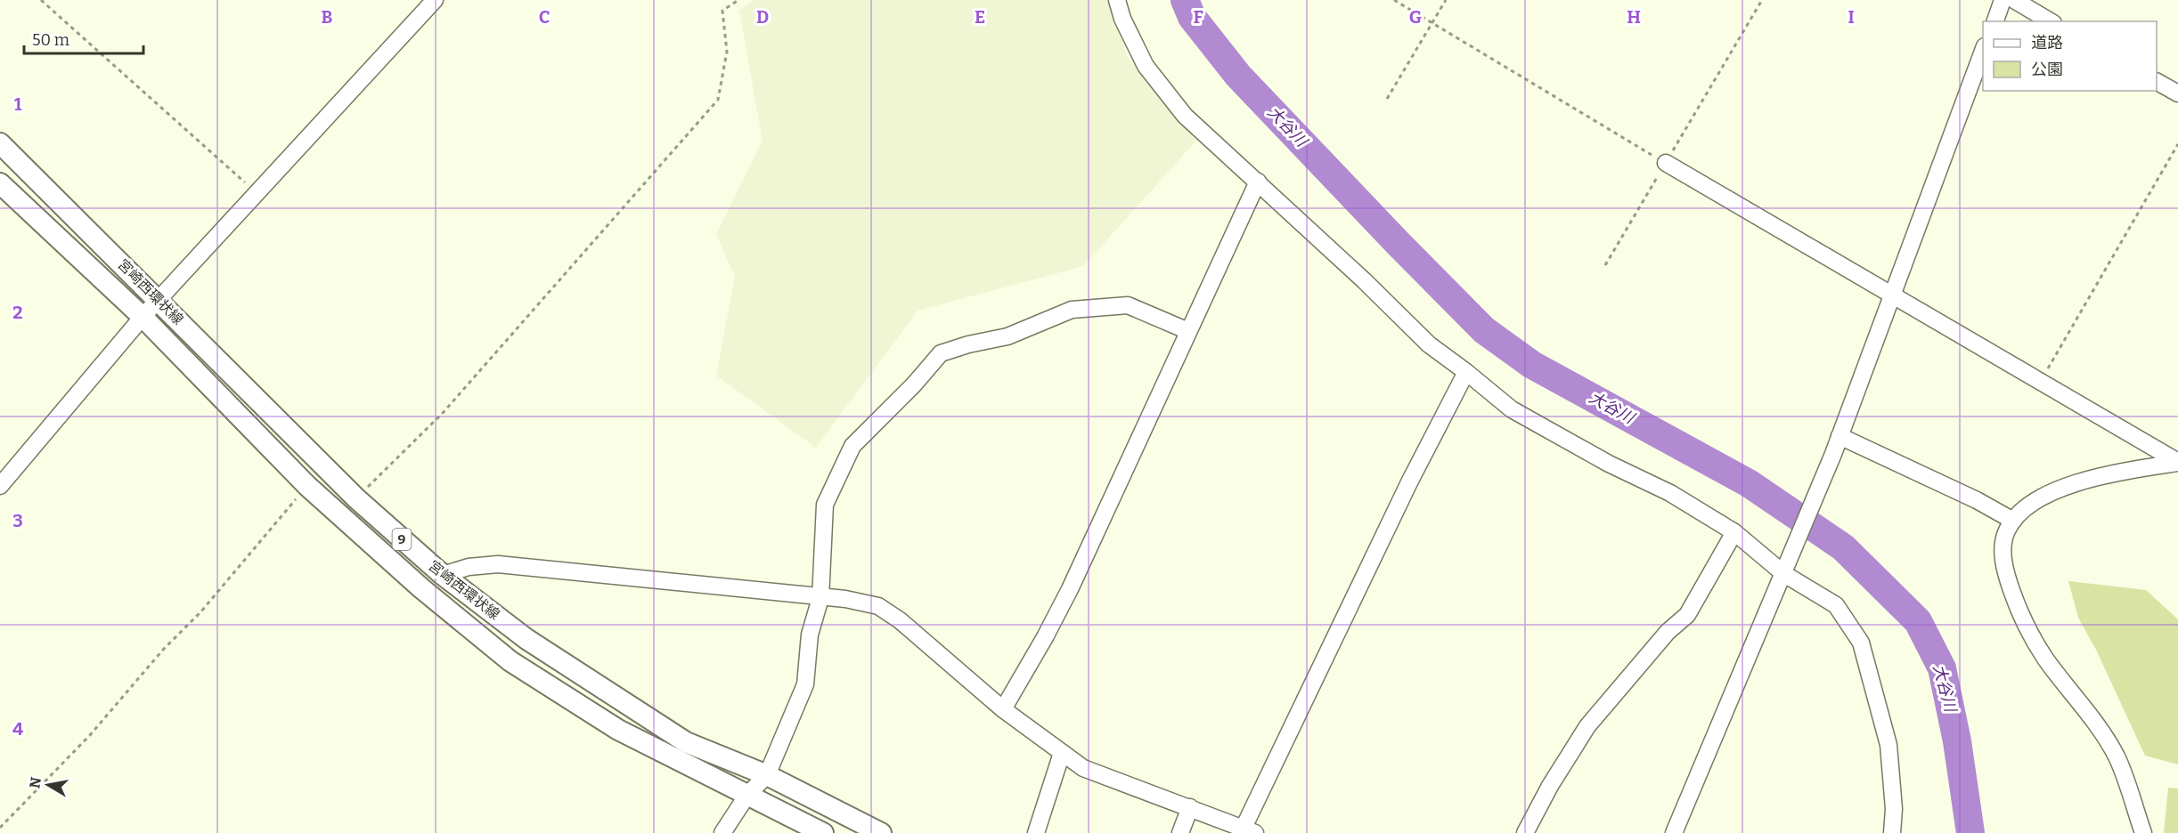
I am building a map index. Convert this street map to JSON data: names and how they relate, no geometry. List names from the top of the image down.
{
  "streets": {
    "main road": ["宮崎西環状線", "9"]
  },
  "water": ["大谷川"],
  "legend": ["道路", "公園"],
  "scale_bar": "50 m",
  "north": "left",
  "grid": {
    "columns": [
      "B",
      "C",
      "D",
      "E",
      "F",
      "G",
      "H",
      "I"
    ],
    "rows": [
      "1",
      "2",
      "3",
      "4"
    ]
  }
}
